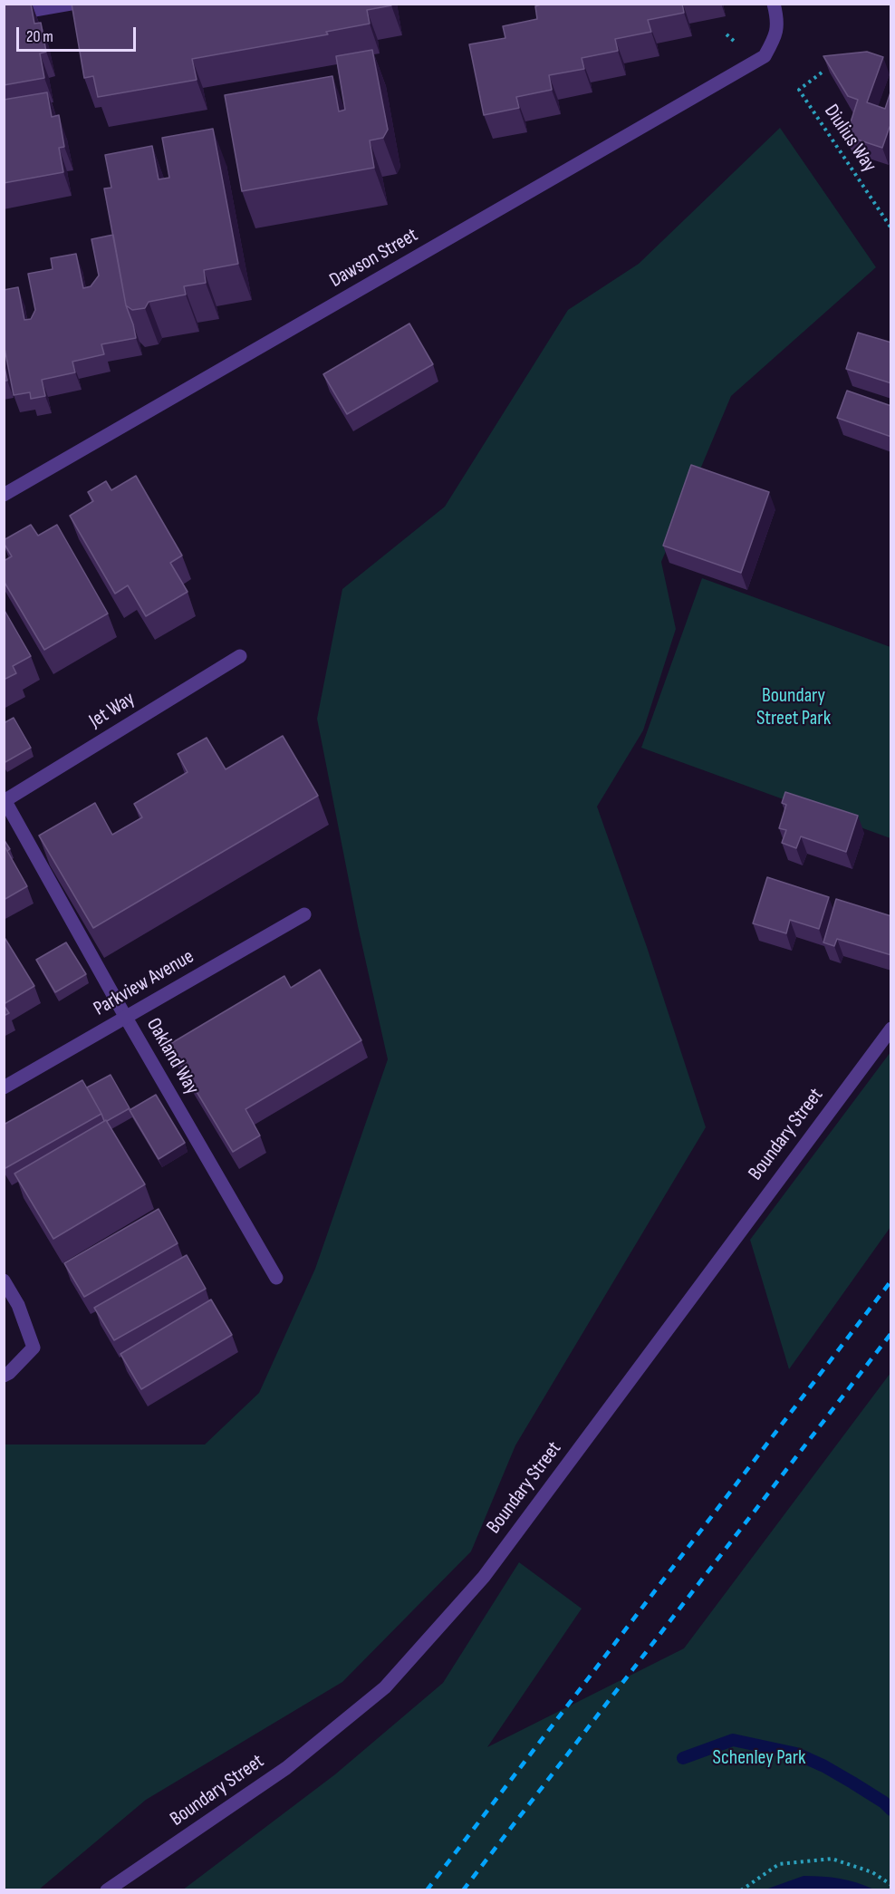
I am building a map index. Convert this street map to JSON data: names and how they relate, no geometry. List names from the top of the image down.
{
  "streets": {
    "street": [
      "Dawson Street",
      "Jet Way",
      "Parkview Avenue",
      "Oakland Way",
      "Boundary Street"
    ],
    "path": ["Diulius Way"]
  },
  "crossings": [
    ["Jet Way", "Oakland Way"],
    ["Parkview Avenue", "Oakland Way"]
  ],
  "parks": ["Boundary Street Park", "Schenley Park"],
  "scale_bar": "20 m"
}
